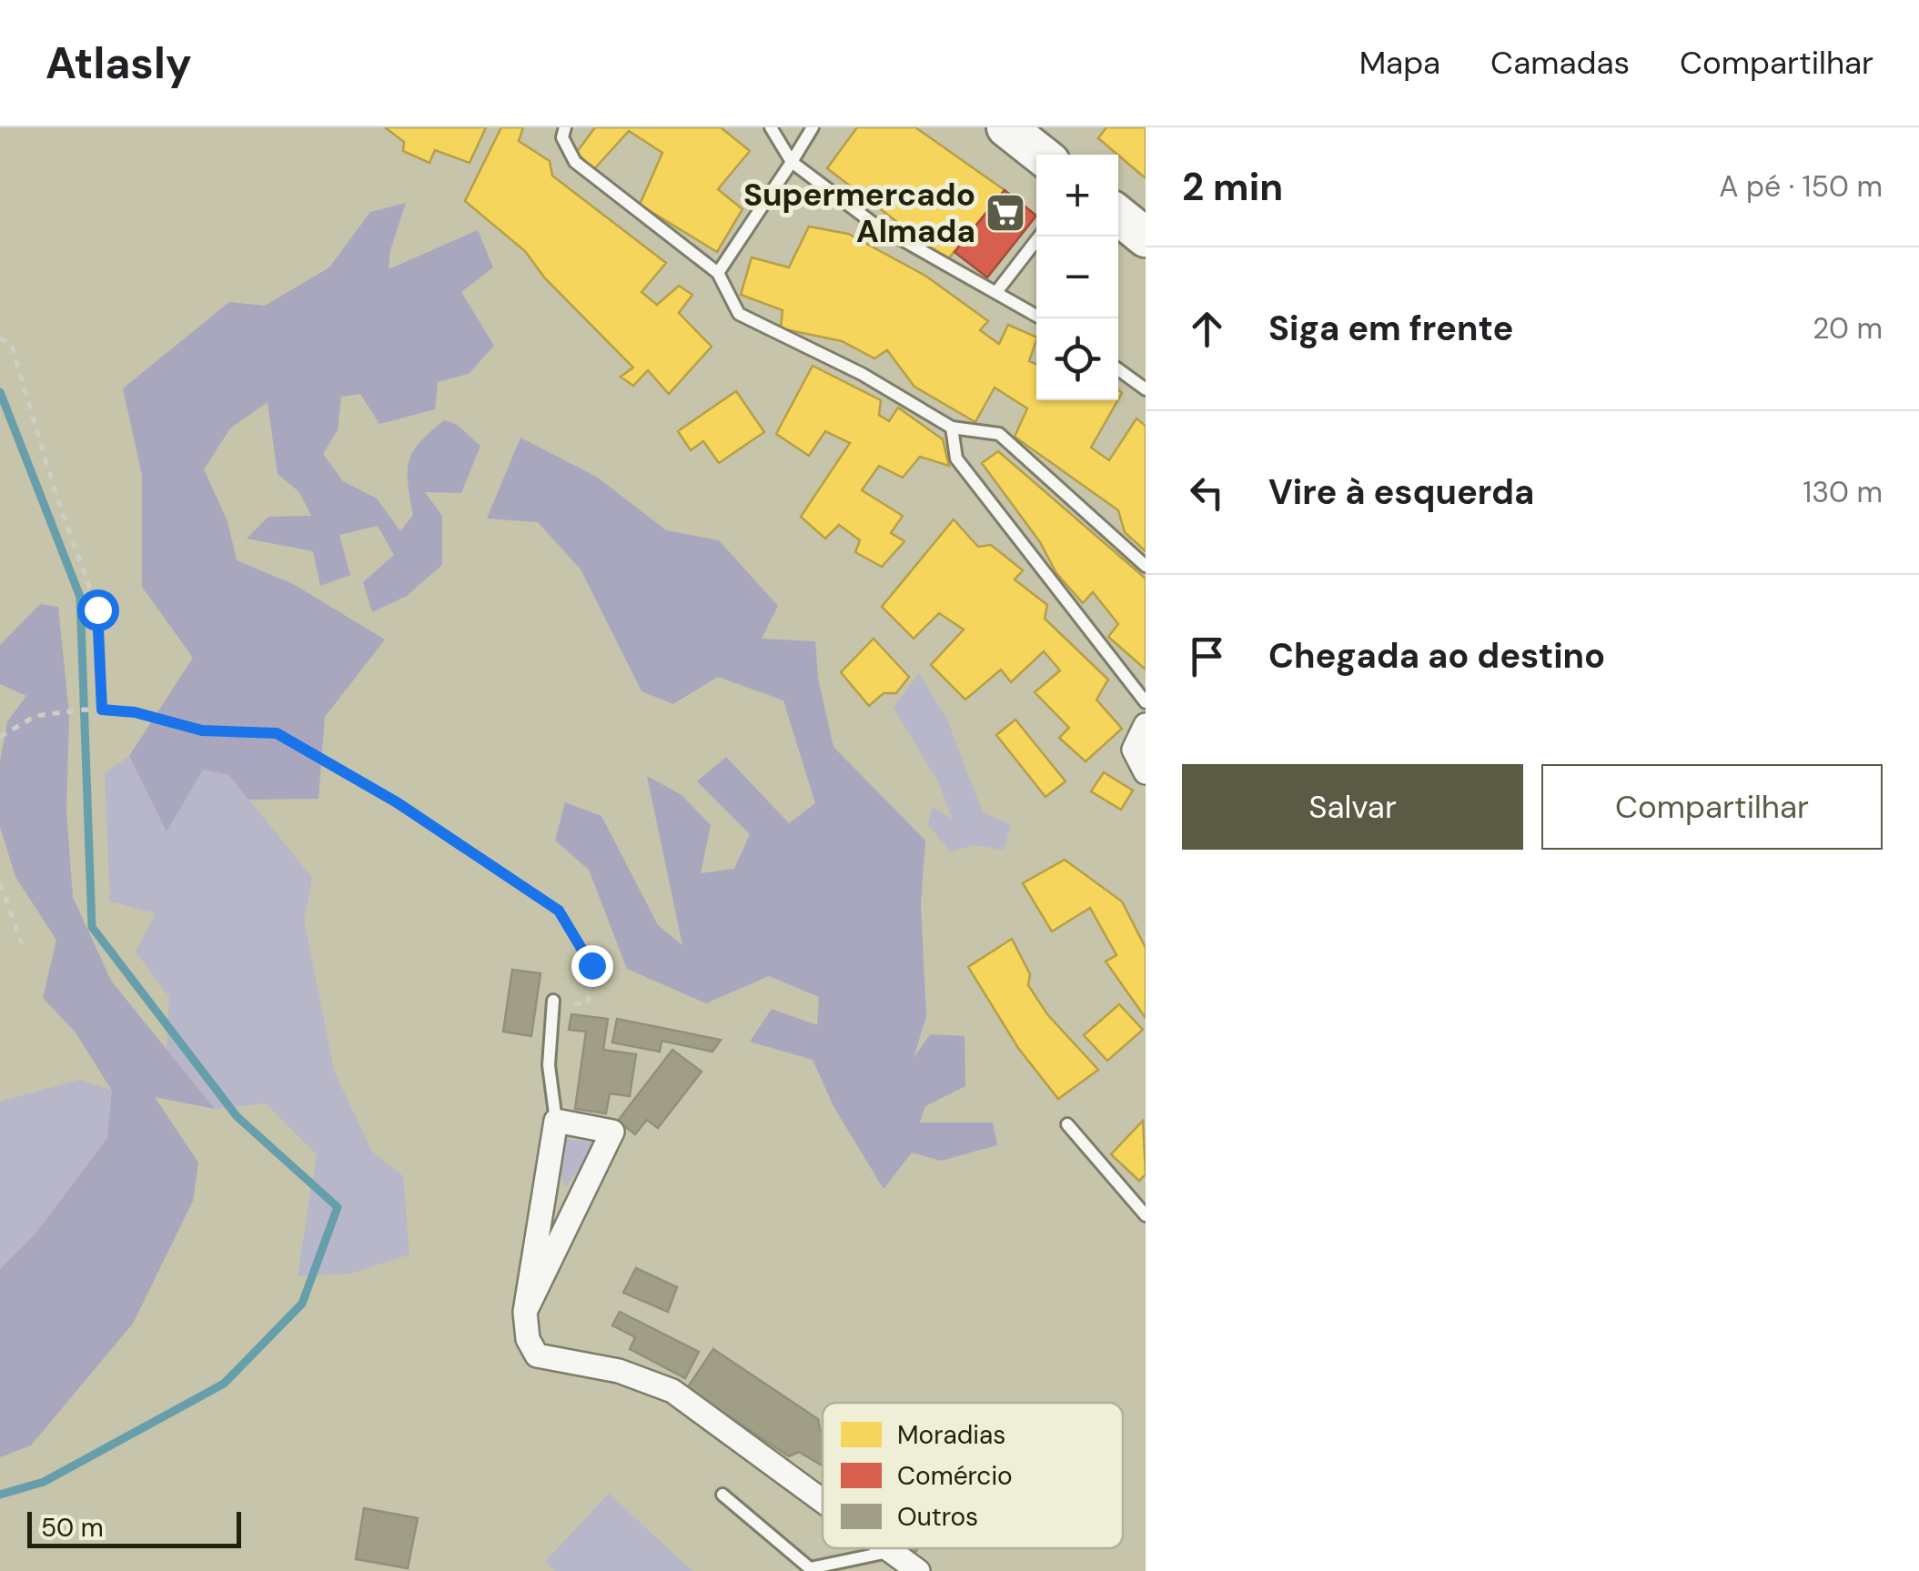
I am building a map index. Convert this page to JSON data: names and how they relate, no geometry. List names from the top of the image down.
{
  "places": {
    "supermarket": ["Supermercado Almada"]
  },
  "legend": ["Moradias", "Comércio", "Outros"],
  "scale_bar": "50 m",
  "page": {
    "header": "Atlasly",
    "nav": ["Mapa", "Camadas", "Compartilhar"],
    "heading": ["2 min", "A pé · 150 m"],
    "map_buttons": ["+", "−"],
    "list": [
      ["Siga em frente", "20 m"],
      ["Vire à esquerda", "130 m"],
      "Chegada ao destino"
    ],
    "buttons": ["Salvar", "Compartilhar"],
    "scale": "50 m"
  }
}
